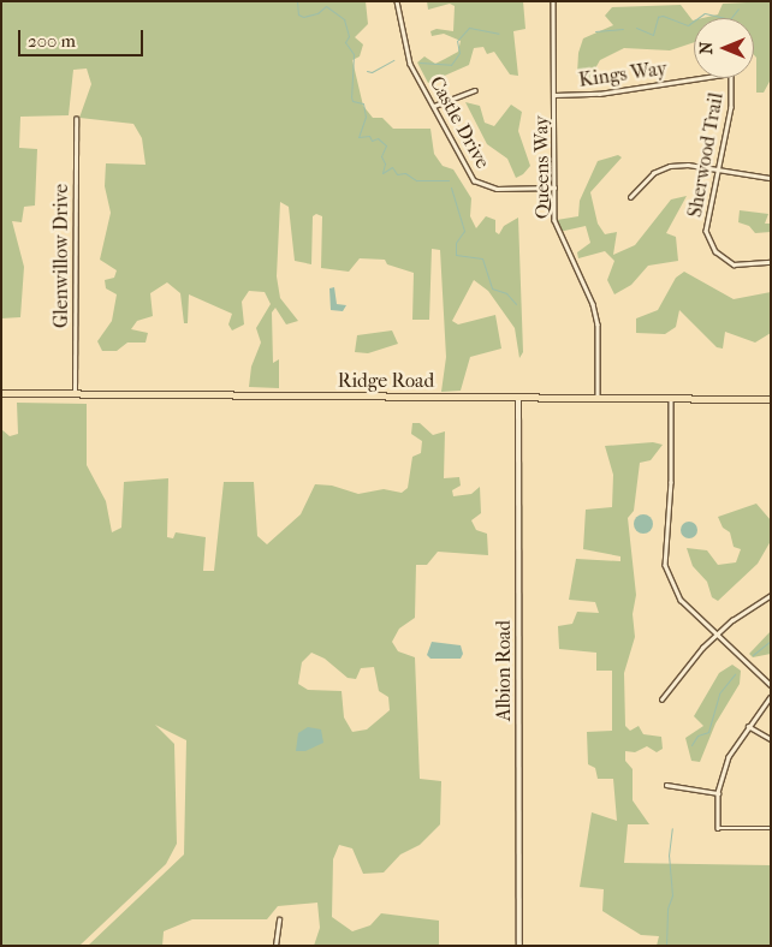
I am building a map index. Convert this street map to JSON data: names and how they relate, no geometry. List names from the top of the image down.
{
  "streets": {
    "main road": ["Ridge Road"],
    "street": [
      "Kings Way",
      "Castle Drive",
      "Sherwood Trail",
      "Queens Way",
      "Glenwillow Drive",
      "Albion Road"
    ]
  },
  "crossings": [
    ["Kings Way", "Queens Way"],
    ["Castle Drive", "Queens Way"],
    ["Queens Way", "Ridge Road"],
    ["Glenwillow Drive", "Ridge Road"],
    ["Ridge Road", "Albion Road"]
  ],
  "scale_bar": "200 m",
  "north": "left"
}
